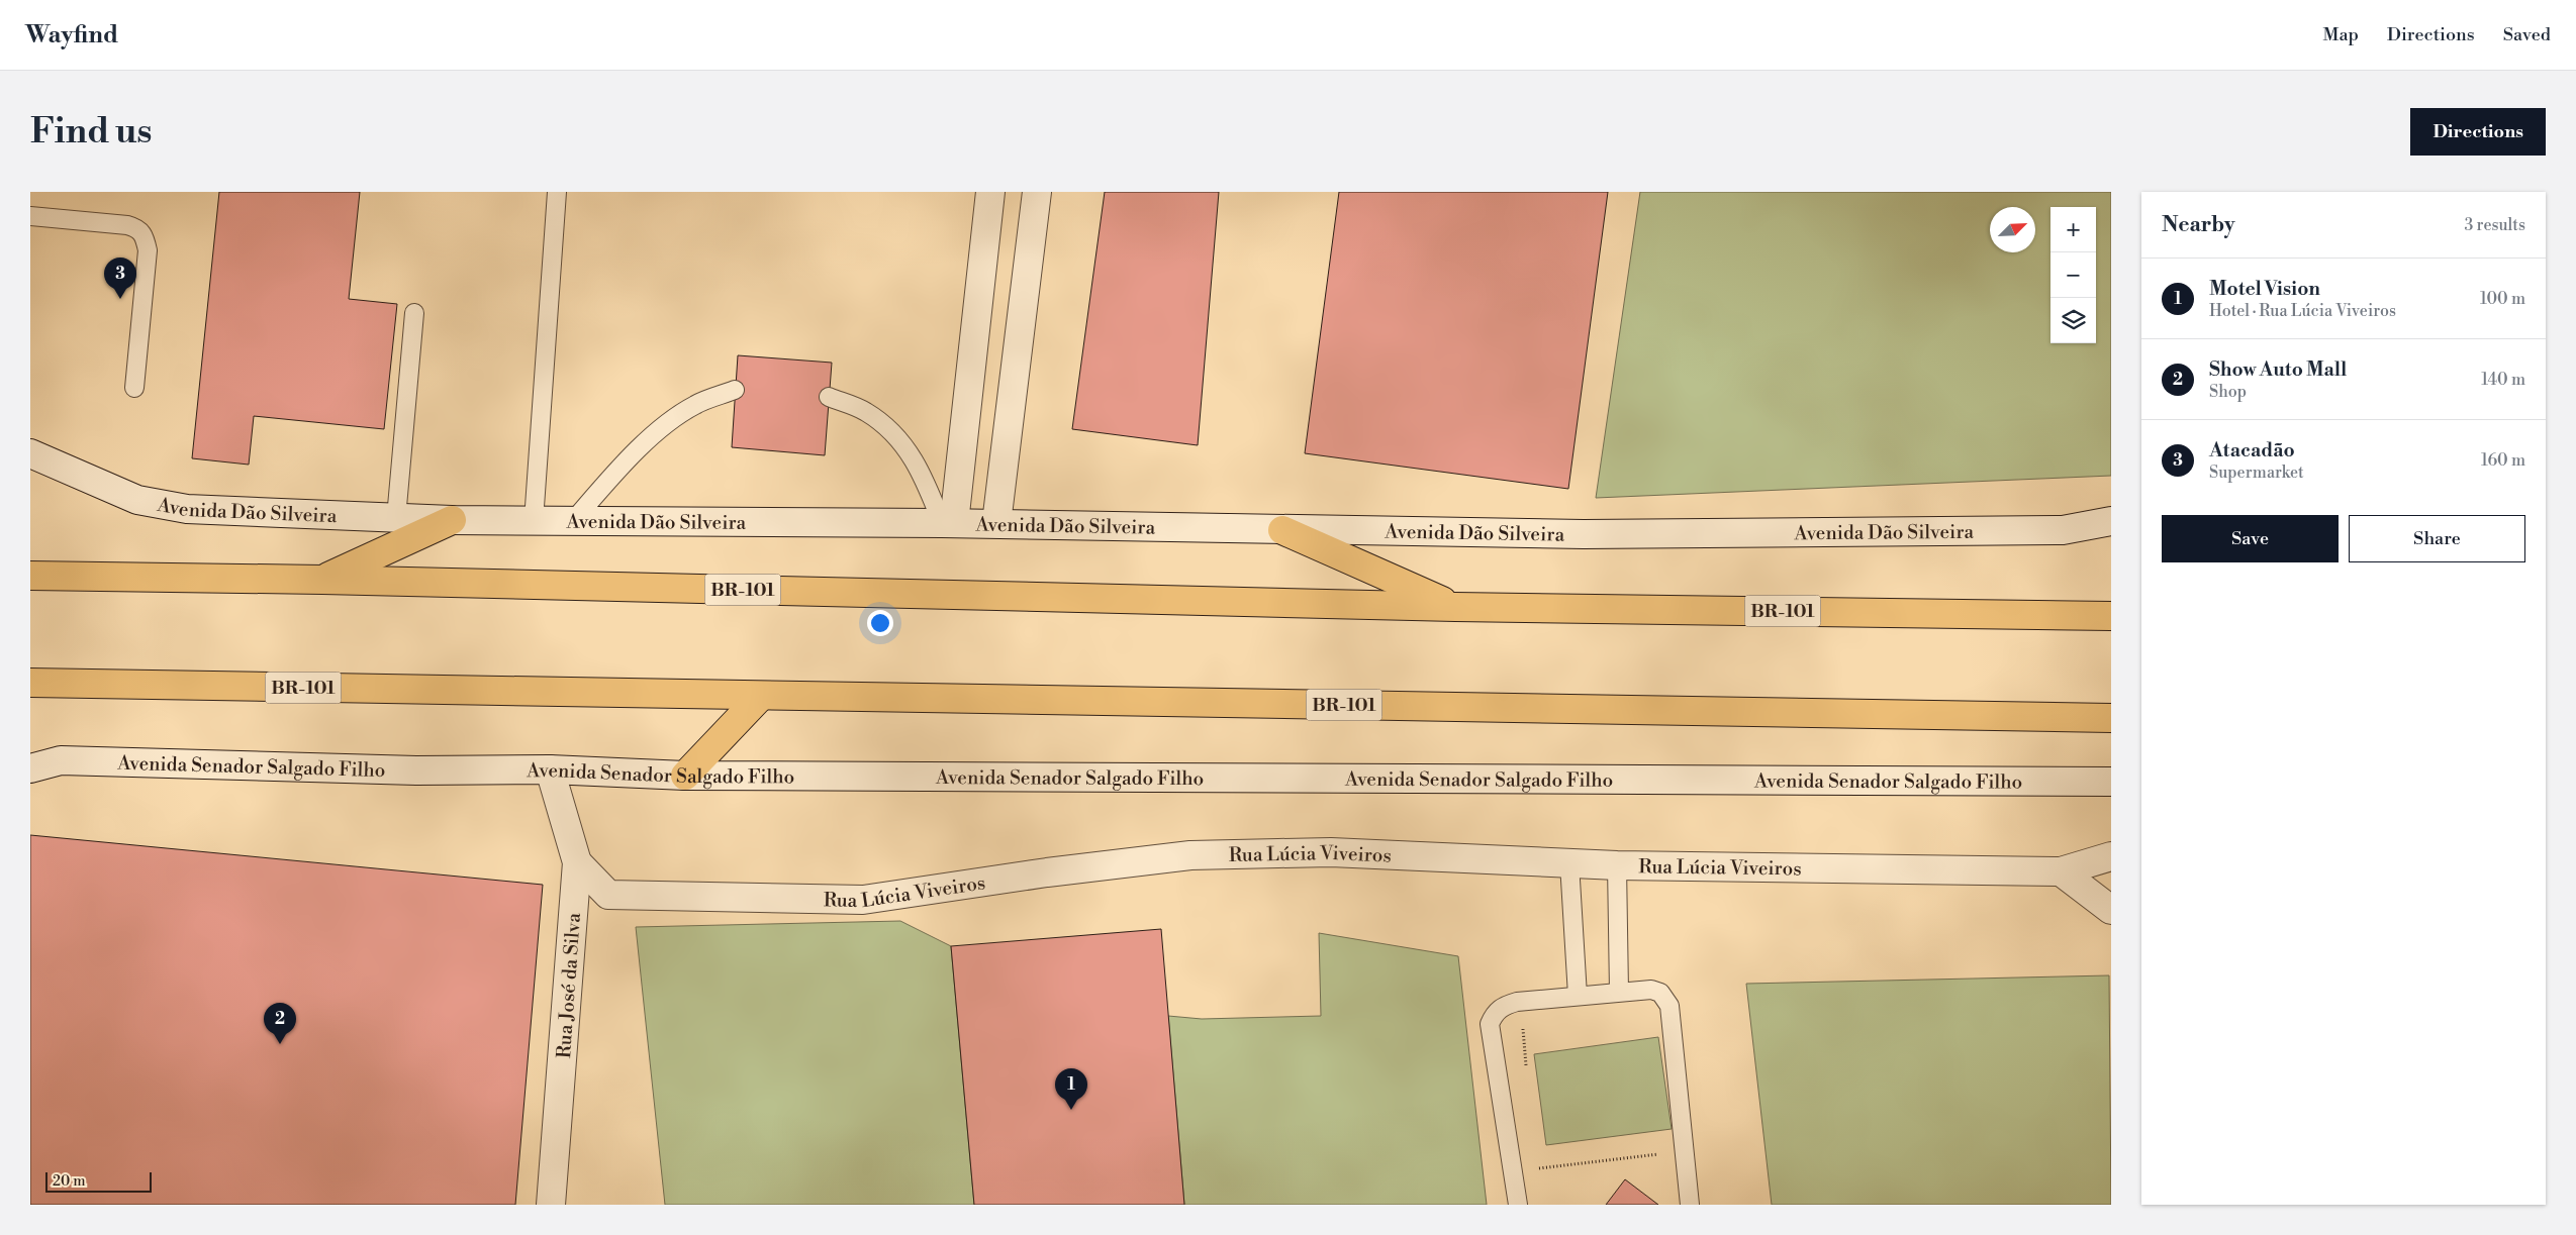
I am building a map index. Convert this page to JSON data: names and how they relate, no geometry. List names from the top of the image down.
{
  "streets": {
    "highway": ["BR-101"],
    "main road": [
      "Avenida Dão Silveira",
      "Avenida Senador Salgado Filho",
      "Rua Lúcia Viveiros",
      "Rua José da Silva"
    ]
  },
  "crossings": [
    ["Avenida Senador Salgado Filho", "Rua José da Silva"],
    ["Rua Lúcia Viveiros", "Rua José da Silva"]
  ],
  "scale_bar": "20 m",
  "north": "top right",
  "page": {
    "header": "Wayfind",
    "nav": ["Map", "Directions", "Saved"],
    "buttons": [
      "Directions",
      ["Save", "Share"]
    ],
    "title": "Find us",
    "heading": ["Nearby", "3 results"],
    "map_buttons": ["+", "−"],
    "pins": ["3", "2", "1"],
    "list": [
      {
        "mark": "1",
        "name": "Motel Vision",
        "note": "Hotel · Rua Lúcia Viveiros",
        "value": "100 m"
      },
      {
        "mark": "2",
        "name": "Show Auto Mall",
        "note": "Shop",
        "value": "140 m"
      },
      {
        "mark": "3",
        "name": "Atacadão",
        "note": "Supermarket",
        "value": "160 m"
      }
    ],
    "scale": "20 m"
  }
}
